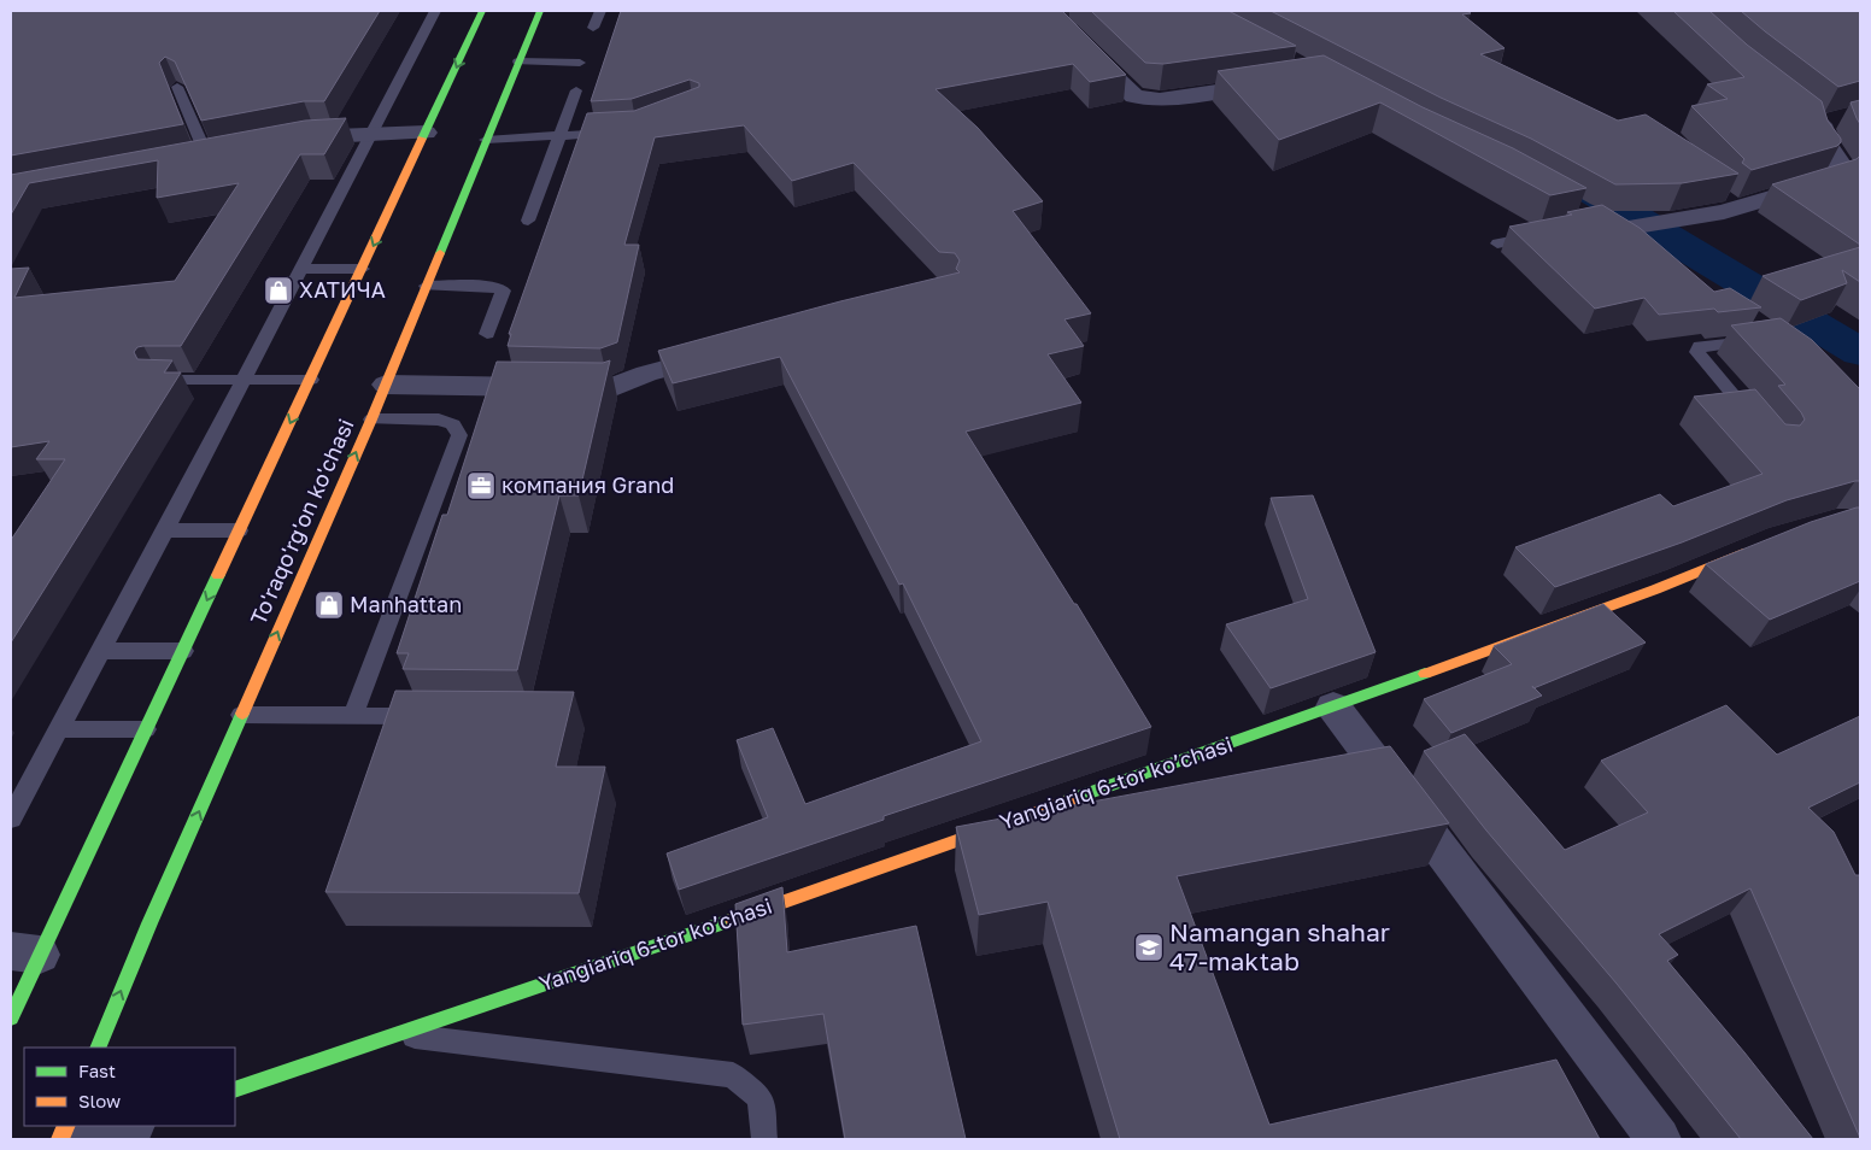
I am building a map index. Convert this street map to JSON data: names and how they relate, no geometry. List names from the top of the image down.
{
  "streets": {
    "main road": ["To'raqo'rg'on ko'chasi", "Yangiаriq 6-tor koʼchasi"]
  },
  "places": {
    "shop": ["ХАТИЧА", "Manhattan"],
    "office": ["компания Grand"],
    "school or university": ["Namangan shahar 47-maktab"]
  },
  "legend": ["Fast", "Slow"]
}
